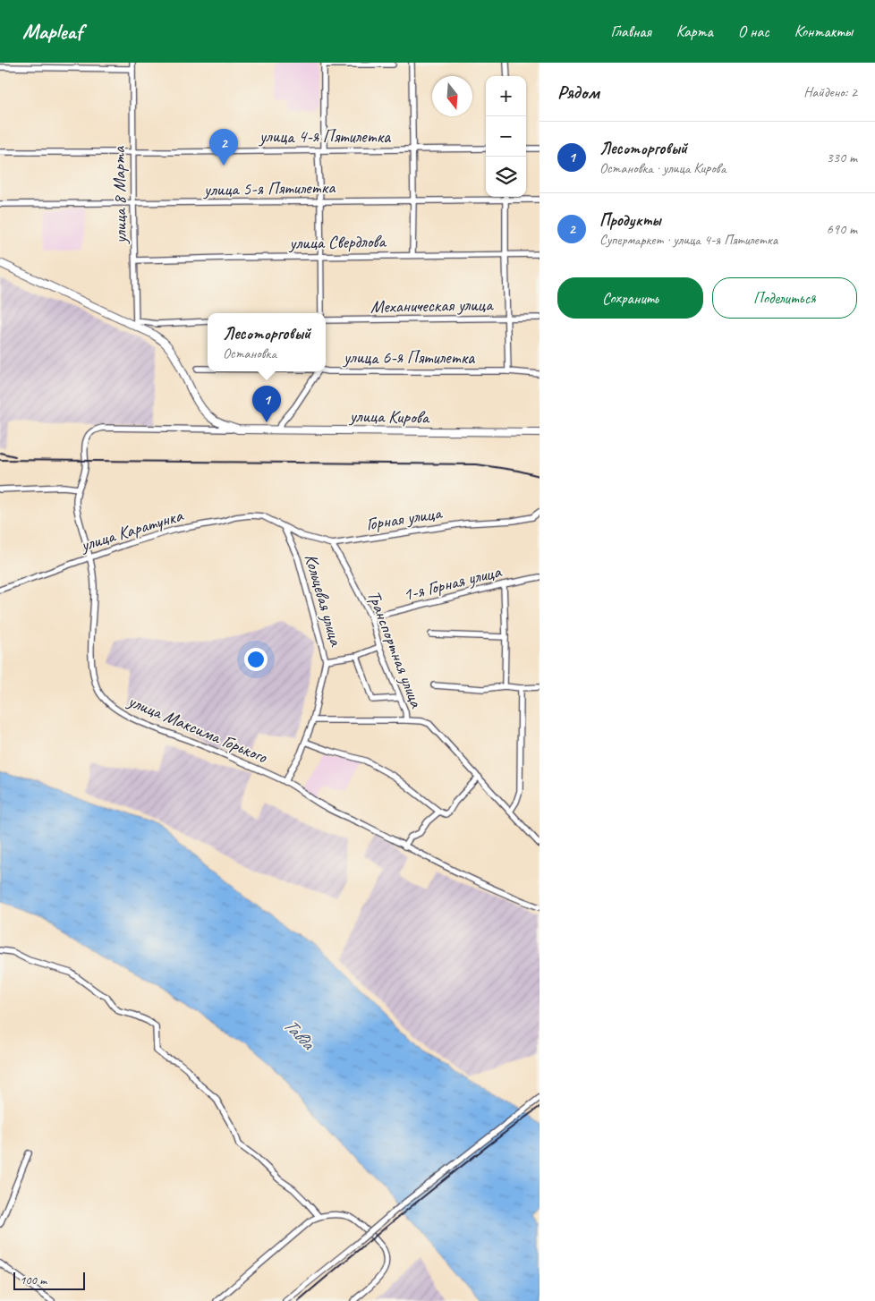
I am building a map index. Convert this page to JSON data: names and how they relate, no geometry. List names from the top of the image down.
{
  "streets": {
    "main road": ["улица Кирова"],
    "street": [
      "улица 4-я Пятилетка",
      "улица 5-я Пятилетка",
      "улица 8 Марта",
      "улица Свердлова",
      "Механическая улица",
      "улица 6-я Пятилетка",
      "Горная улица",
      "улица Каратунка",
      "1-я Горная улица",
      "Кольцевая улица",
      "Транспортная улица",
      "улица Максима Горького"
    ]
  },
  "crossings": [
    ["улица 4-я Пятилетка", "улица 8 Марта"],
    ["улица 5-я Пятилетка", "улица 8 Марта"],
    ["улица 8 Марта", "улица Свердлова"],
    ["улица 8 Марта", "улица Кирова"],
    ["улица Кирова", "улица Максима Горького"],
    ["Горная улица", "улица Каратунка"],
    ["Горная улица", "Кольцевая улица"],
    ["Горная улица", "Транспортная улица"],
    ["улица Каратунка", "улица Максима Горького"],
    ["1-я Горная улица", "Транспортная улица"],
    ["Кольцевая улица", "улица Максима Горького"]
  ],
  "water": ["Тавда"],
  "scale_bar": "100 m",
  "north": "bottom",
  "page": {
    "header": "Mapleaf",
    "nav": [
      "Главная",
      "Карта",
      "О нас",
      "Контакты"
    ],
    "heading": ["Рядом", "Найдено: 2"],
    "map_buttons": ["+", "−"],
    "list": [
      {
        "mark": "1",
        "name": "Лесоторговый",
        "note": "Остановка · улица Кирова",
        "value": "330 m"
      },
      {
        "mark": "2",
        "name": "Продукты",
        "note": "Супермаркет · улица 4-я Пятилетка",
        "value": "690 m"
      }
    ],
    "pins": ["2", "1"],
    "buttons": ["Сохранить", "Поделиться"],
    "popup": ["Лесоторговый", "Остановка"],
    "scale": "100 m"
  }
}
